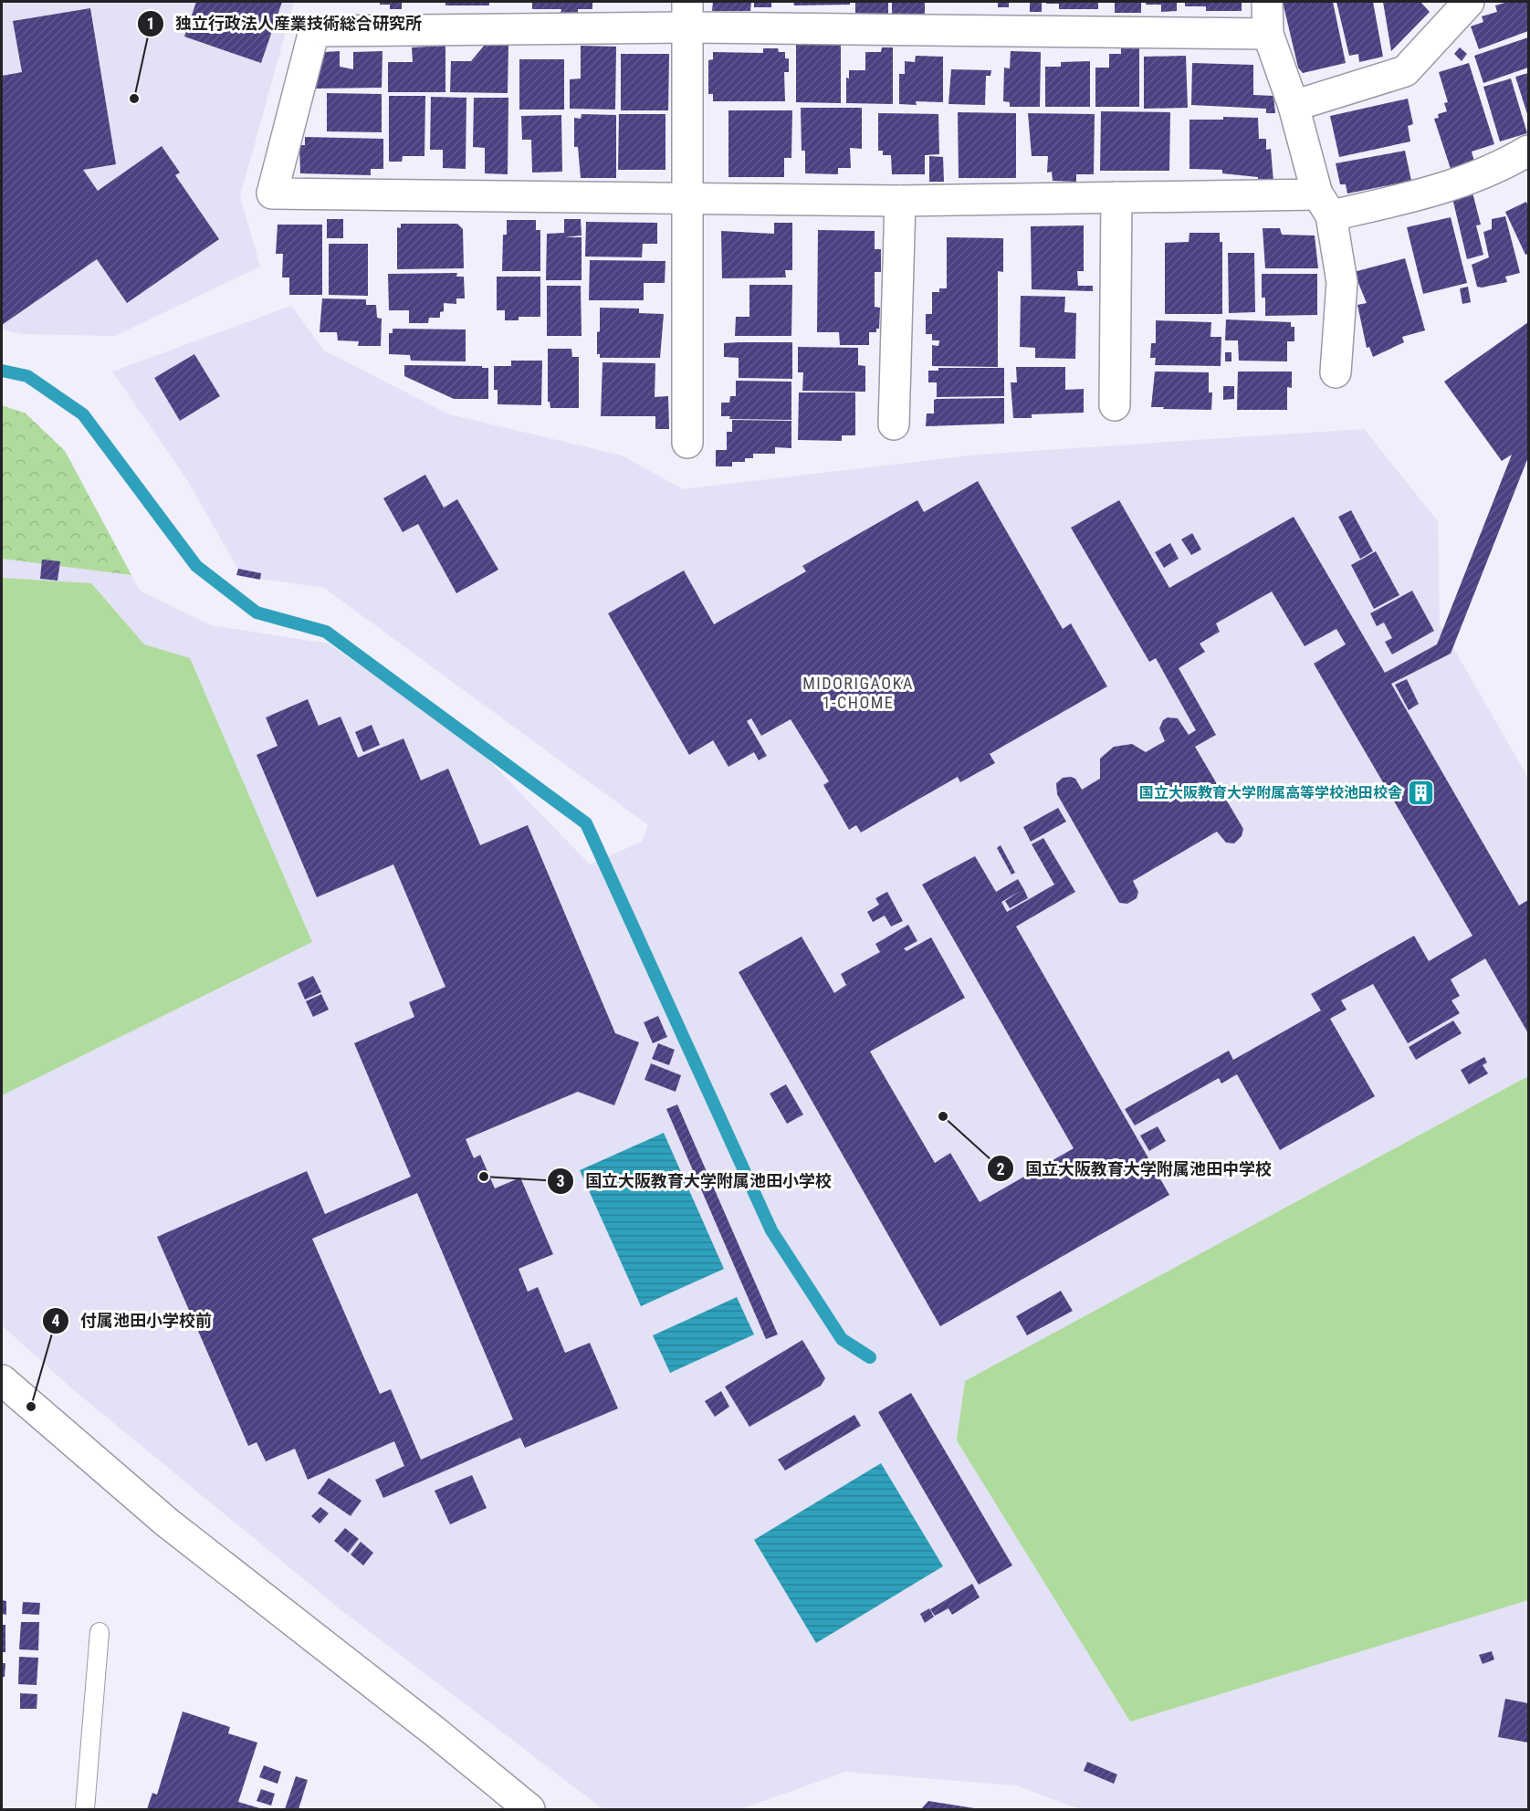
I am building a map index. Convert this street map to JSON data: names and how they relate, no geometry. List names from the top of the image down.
{
  "districts": ["MIDORIGAOKA 1-CHOME"],
  "places": {
    "other": [
      "独立行政法人産業技術総合研究所",
      "国立大阪教育大学附属池田中学校",
      "国立大阪教育大学附属池田小学校",
      "付属池田小学校前"
    ],
    "building": ["国立大阪教育大学附属高等学校池田校舎"]
  }
}
